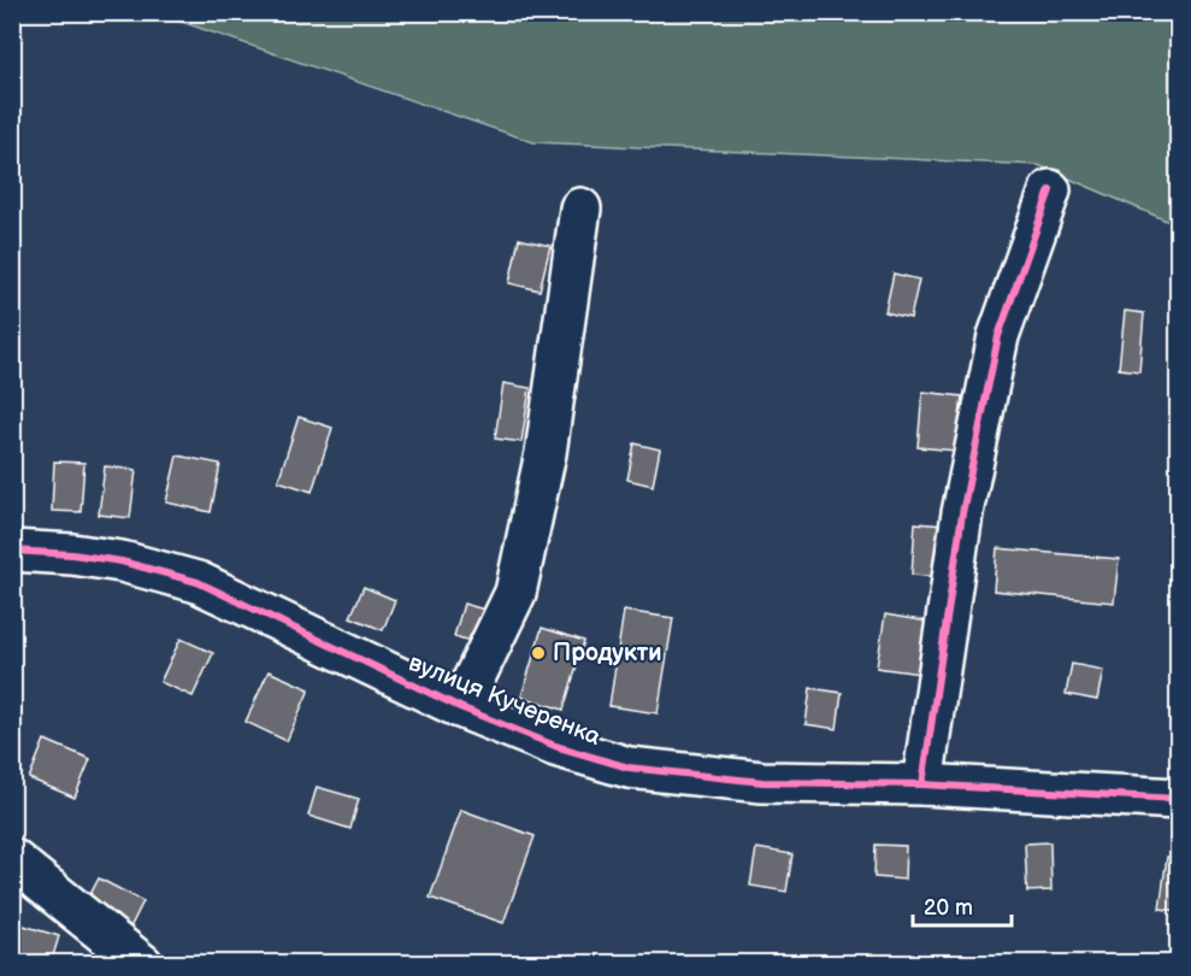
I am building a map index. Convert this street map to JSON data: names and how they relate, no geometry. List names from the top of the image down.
{
  "streets": {
    "street": ["вулиця Кучеренка"]
  },
  "places": ["Продукти"],
  "scale_bar": "20 m"
}
